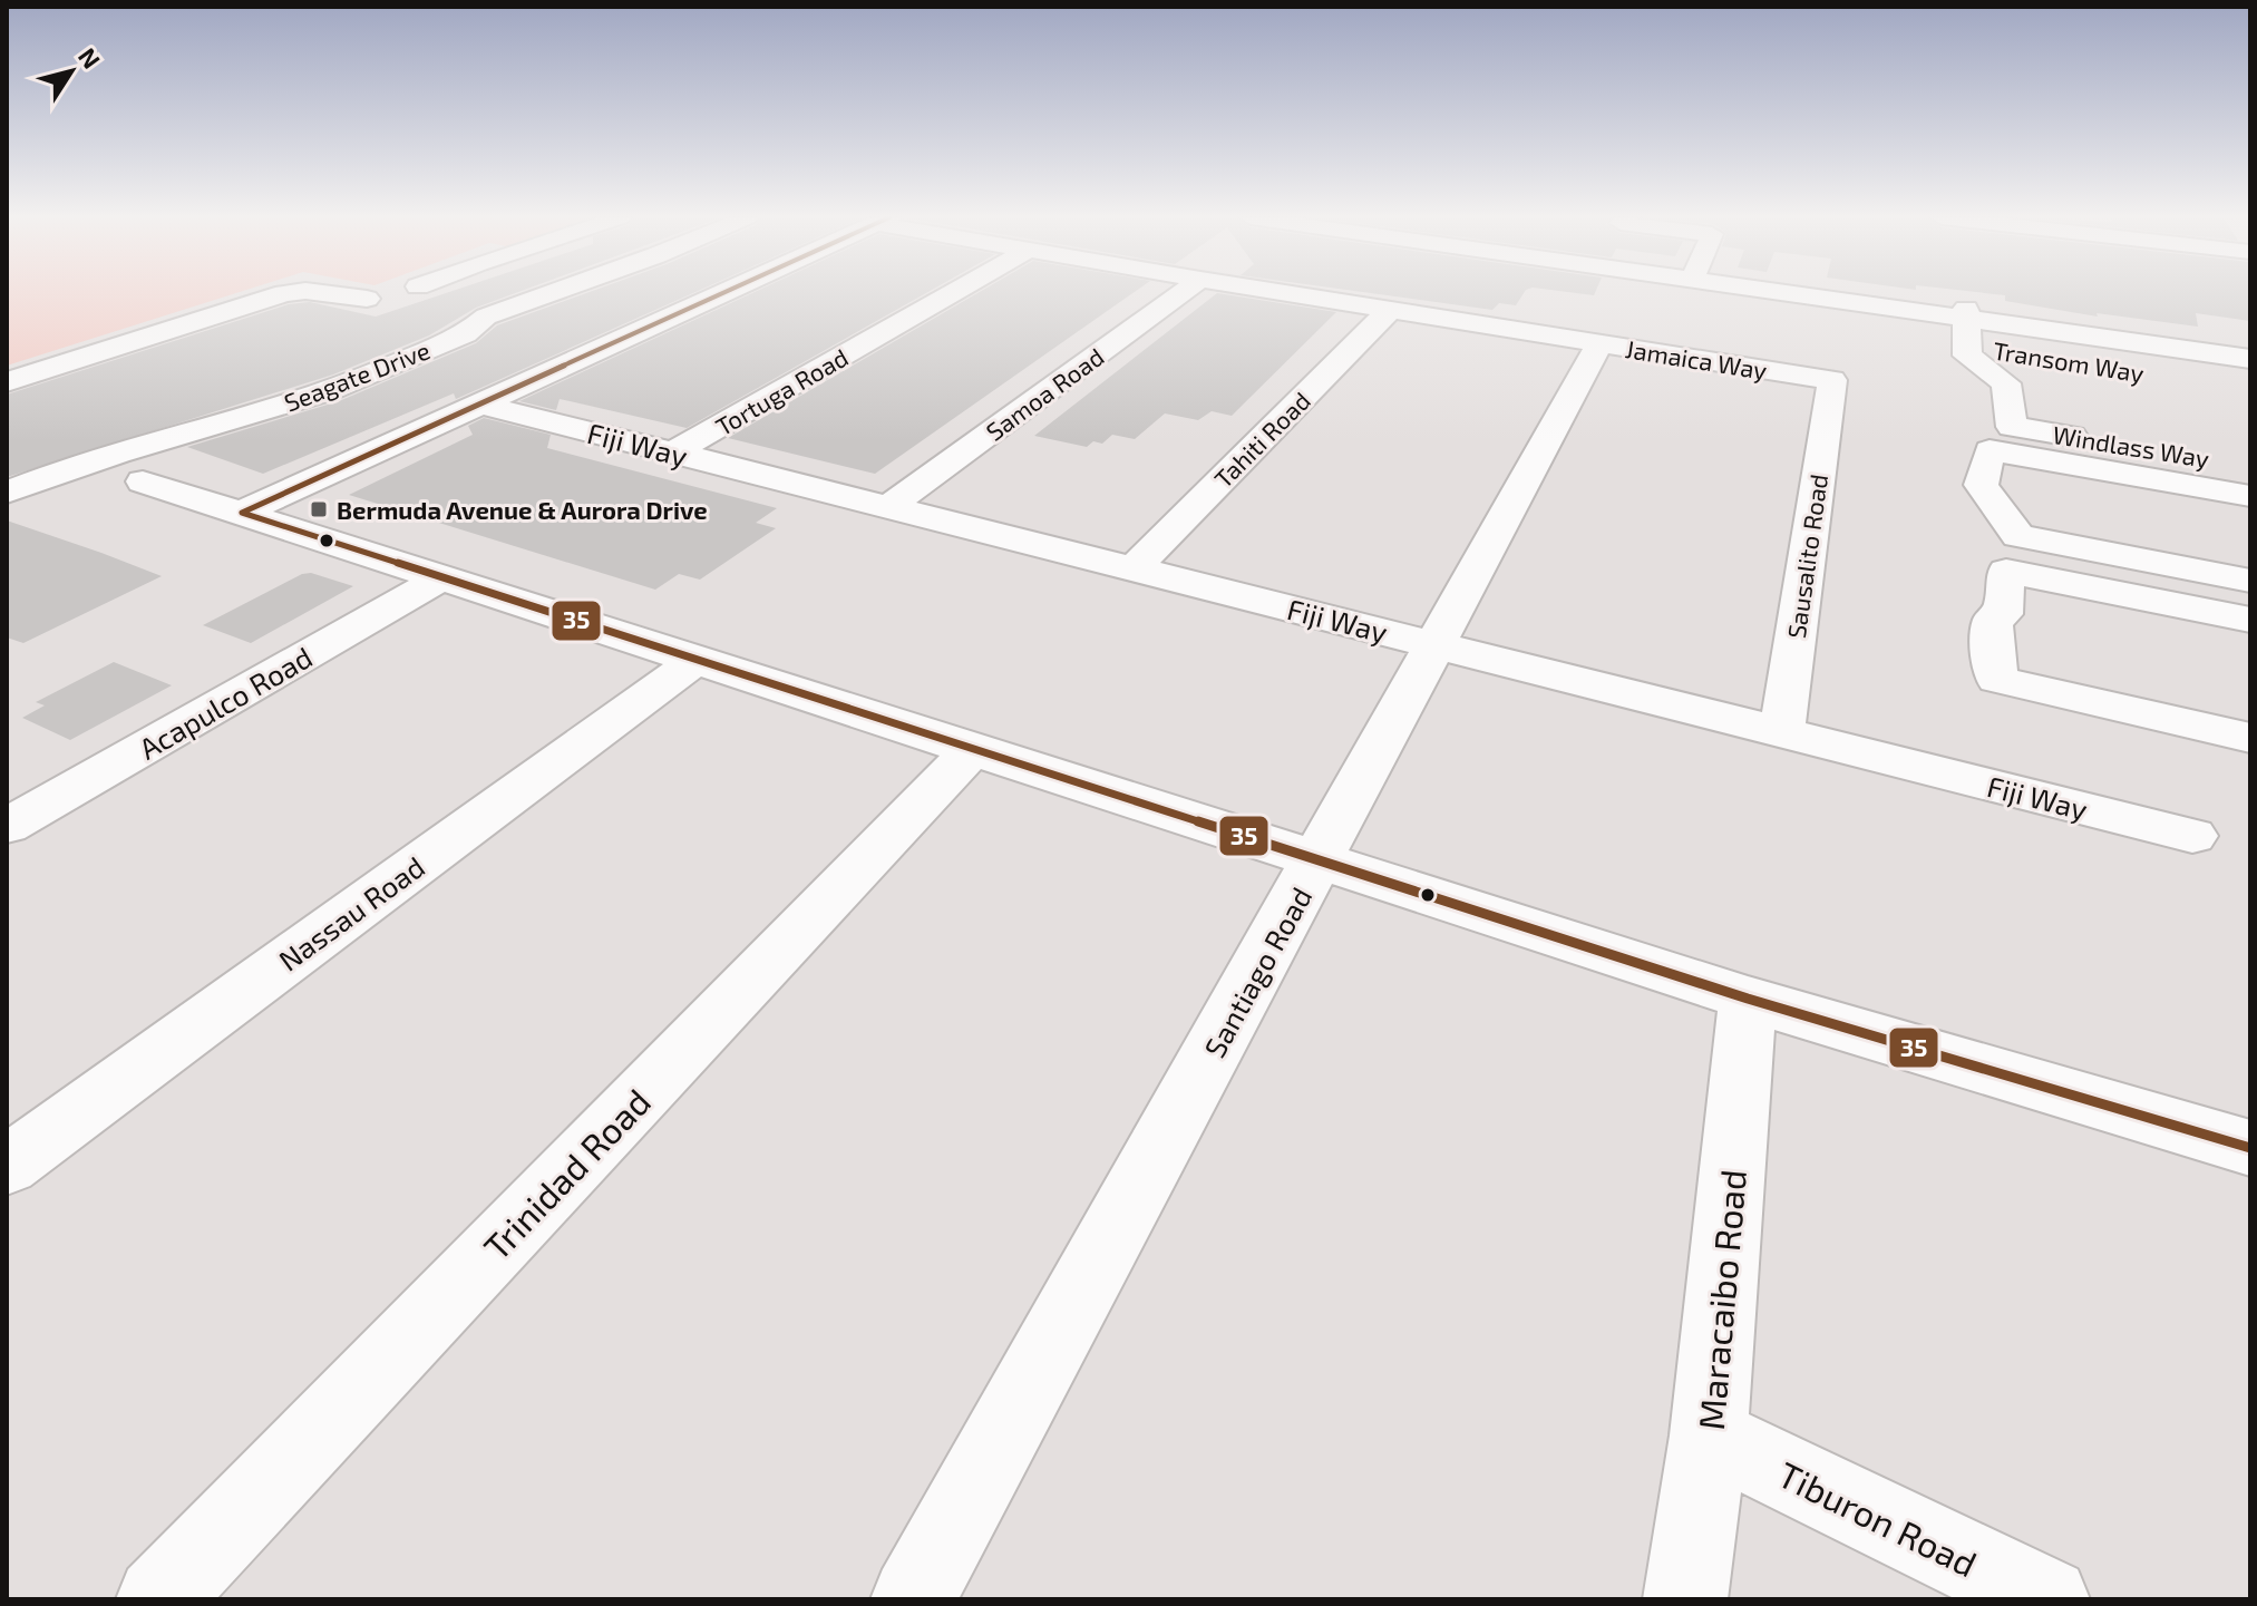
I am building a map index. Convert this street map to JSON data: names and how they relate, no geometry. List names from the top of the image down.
{
  "streets": {
    "street": [
      "Jamaica Way",
      "Transom Way",
      "Seagate Drive",
      "Tortuga Road",
      "Samoa Road",
      "Tahiti Road",
      "Fiji Way",
      "Windlass Way",
      "Sausalito Road",
      "Acapulco Road",
      "Nassau Road",
      "Santiago Road",
      "Trinidad Road",
      "Maracaibo Road",
      "Tiburon Road"
    ]
  },
  "crossings": [
    ["Jamaica Way", "Tahiti Road"],
    ["Jamaica Way", "Sausalito Road"],
    ["Jamaica Way", "Santiago Road"],
    ["Transom Way", "Windlass Way"],
    ["Tortuga Road", "Fiji Way"],
    ["Samoa Road", "Fiji Way"],
    ["Tahiti Road", "Fiji Way"],
    ["Fiji Way", "Sausalito Road"],
    ["Fiji Way", "Santiago Road"],
    ["Maracaibo Road", "Tiburon Road"]
  ],
  "places": {
    "transit": ["Bermuda Avenue & Aurora Drive"]
  },
  "lines": ["transit line 35"],
  "north": "top right"
}
